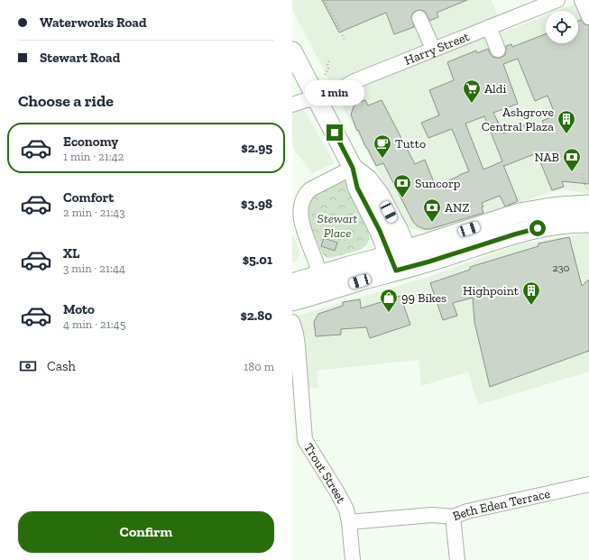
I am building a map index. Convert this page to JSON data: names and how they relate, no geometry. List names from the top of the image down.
{
  "streets": {
    "street": ["Harry Street", "Trout Street", "Beth Eden Terrace"]
  },
  "crossings": [
    ["Trout Street", "Beth Eden Terrace"]
  ],
  "parks": ["Stewart Place"],
  "places": {
    "supermarket": ["Aldi"],
    "building": ["Ashgrove Central Plaza", "Highpoint"],
    "cafe": ["Tutto"],
    "bank": ["NAB", "Suncorp", "ANZ"],
    "shop": ["99 Bikes"]
  },
  "house_numbers": ["230"],
  "page": {
    "banner": ["Waterworks Road", "Stewart Road"],
    "heading": "Choose a ride",
    "bubble": "1 min",
    "list": [
      {
        "name": "Economy",
        "note": "1 min · 21:42",
        "value": "$2.95"
      },
      {
        "name": "Comfort",
        "note": "2 min · 21:43",
        "value": "$3.98"
      },
      {
        "name": "XL",
        "note": "3 min · 21:44",
        "value": "$5.01"
      },
      {
        "name": "Moto",
        "note": "4 min · 21:45",
        "value": "$2.80"
      }
    ],
    "pay": ["Cash", "180 m"],
    "buttons": "Confirm"
  }
}
